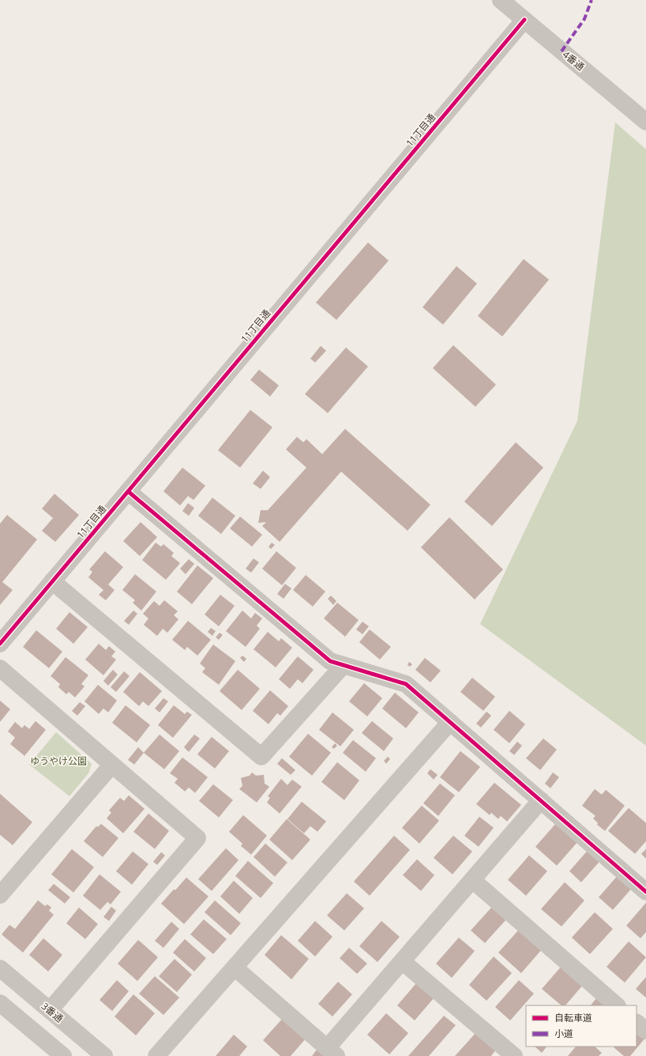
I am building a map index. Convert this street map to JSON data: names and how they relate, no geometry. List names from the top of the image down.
{
  "streets": {
    "street": ["4番通", "11丁目通", "3番通"]
  },
  "crossings": [
    ["4番通", "11丁目通"]
  ],
  "parks": ["ゆうやけ公園"],
  "legend": ["自転車道", "小道"]
}
